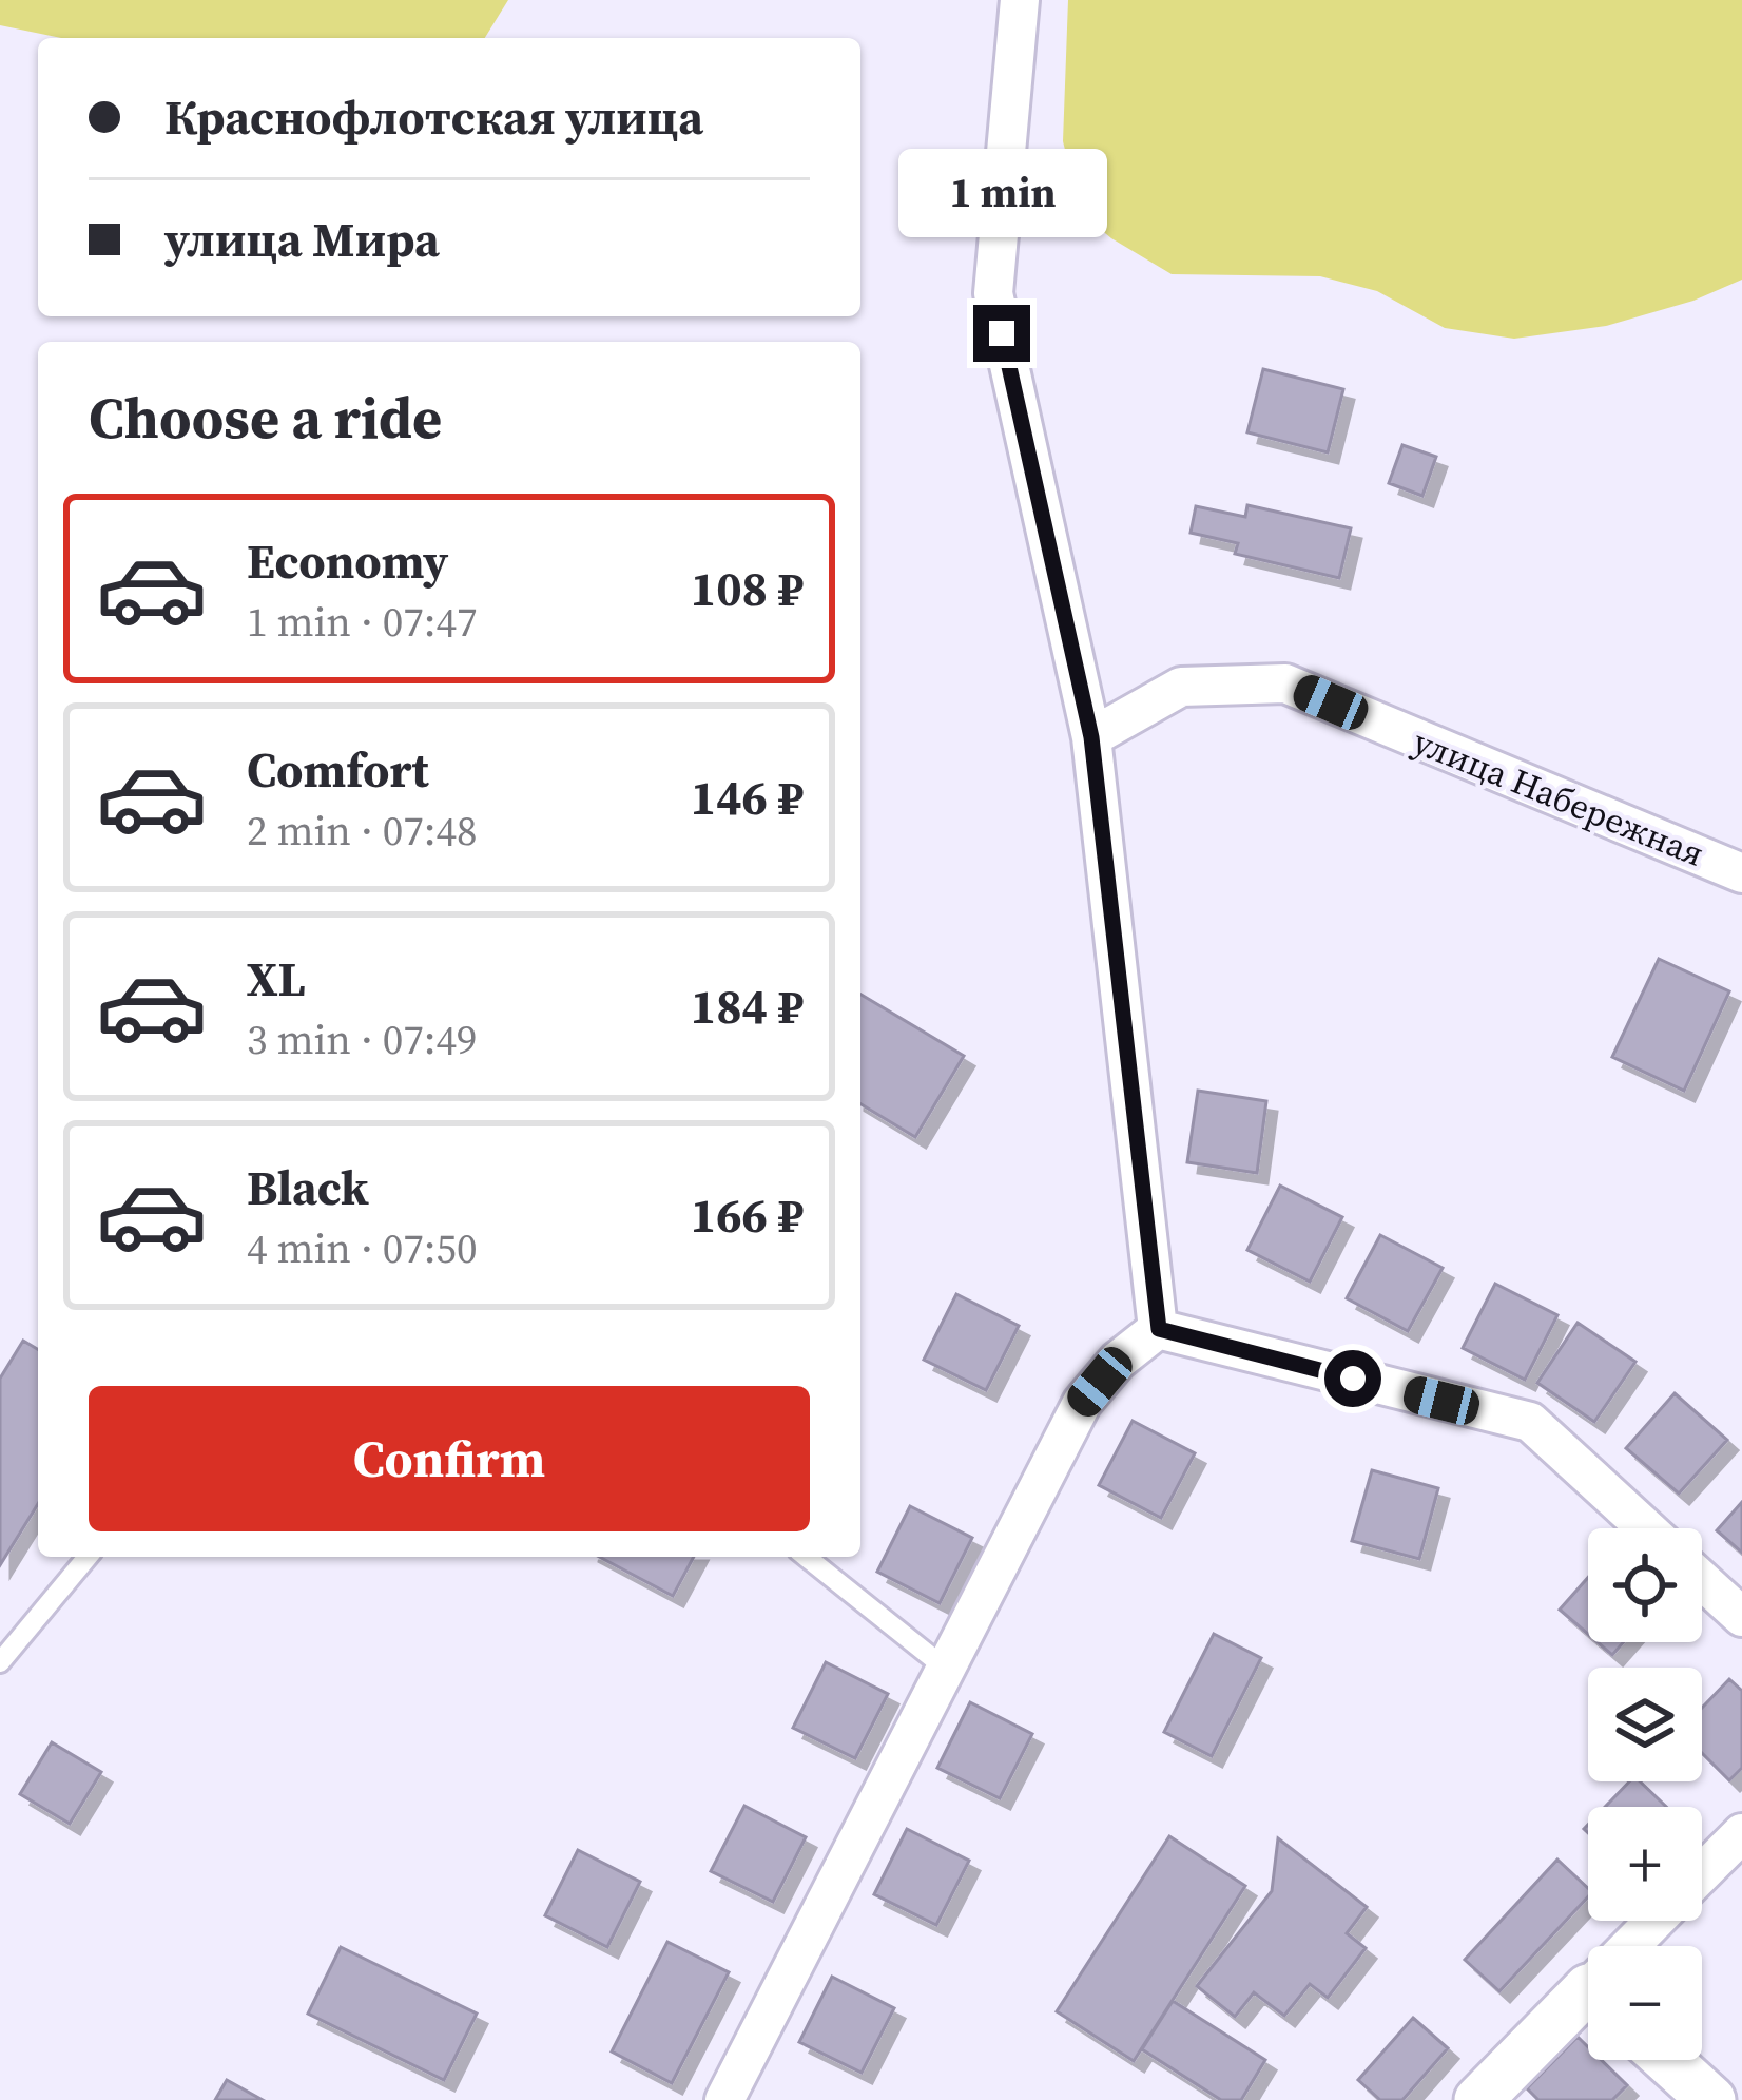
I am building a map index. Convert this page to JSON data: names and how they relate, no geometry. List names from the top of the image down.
{
  "streets": {
    "street": ["улица Набережная"]
  },
  "page": {
    "banner": ["Краснофлотская улица", "улица Мира"],
    "bubble": "1 min",
    "heading": "Choose a ride",
    "list": [
      {
        "name": "Economy",
        "note": "1 min · 07:47",
        "value": "108 ₽"
      },
      {
        "name": "Comfort",
        "note": "2 min · 07:48",
        "value": "146 ₽"
      },
      {
        "name": "XL",
        "note": "3 min · 07:49",
        "value": "184 ₽"
      },
      {
        "name": "Black",
        "note": "4 min · 07:50",
        "value": "166 ₽"
      }
    ],
    "buttons": "Confirm",
    "map_buttons": ["+", "−"]
  }
}
